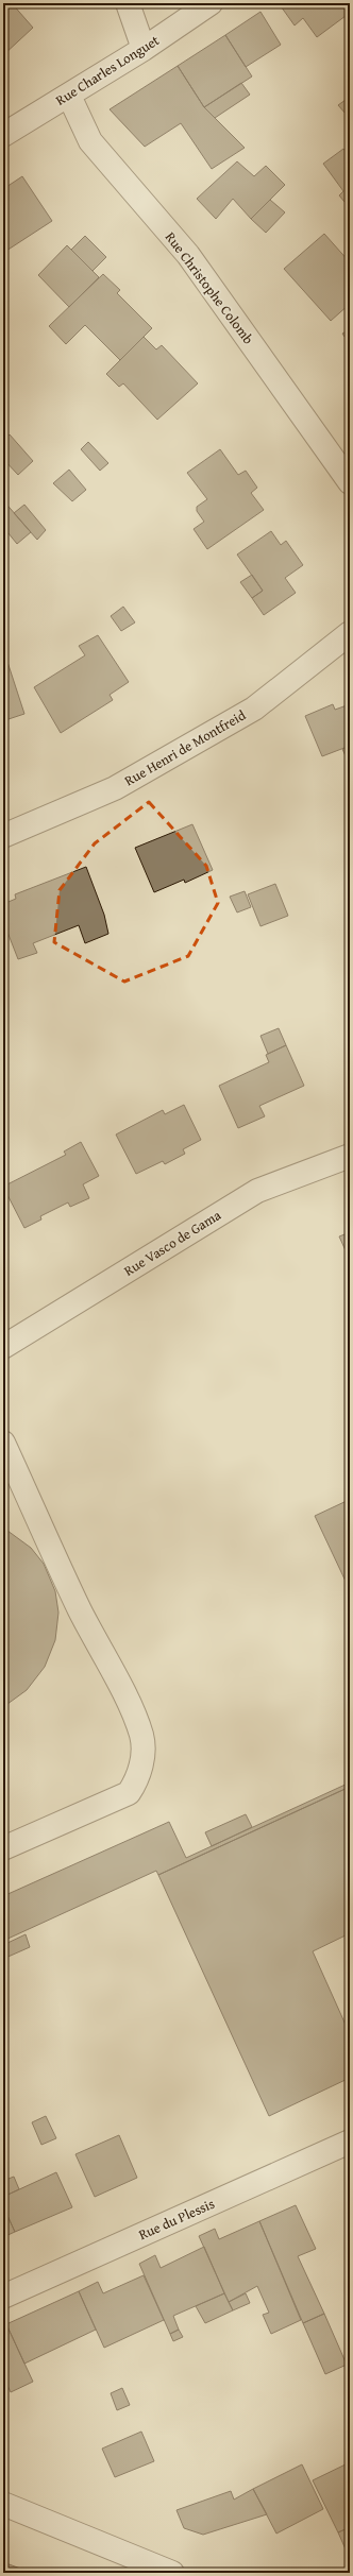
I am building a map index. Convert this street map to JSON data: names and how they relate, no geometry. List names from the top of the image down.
{
  "streets": {
    "street": [
      "Rue Charles Longuet",
      "Rue Christophe Colomb",
      "Rue Henri de Montfreid",
      "Rue Vasco de Gama",
      "Rue du Plessis"
    ]
  },
  "crossings": [
    ["Rue Charles Longuet", "Rue Christophe Colomb"]
  ]
}
